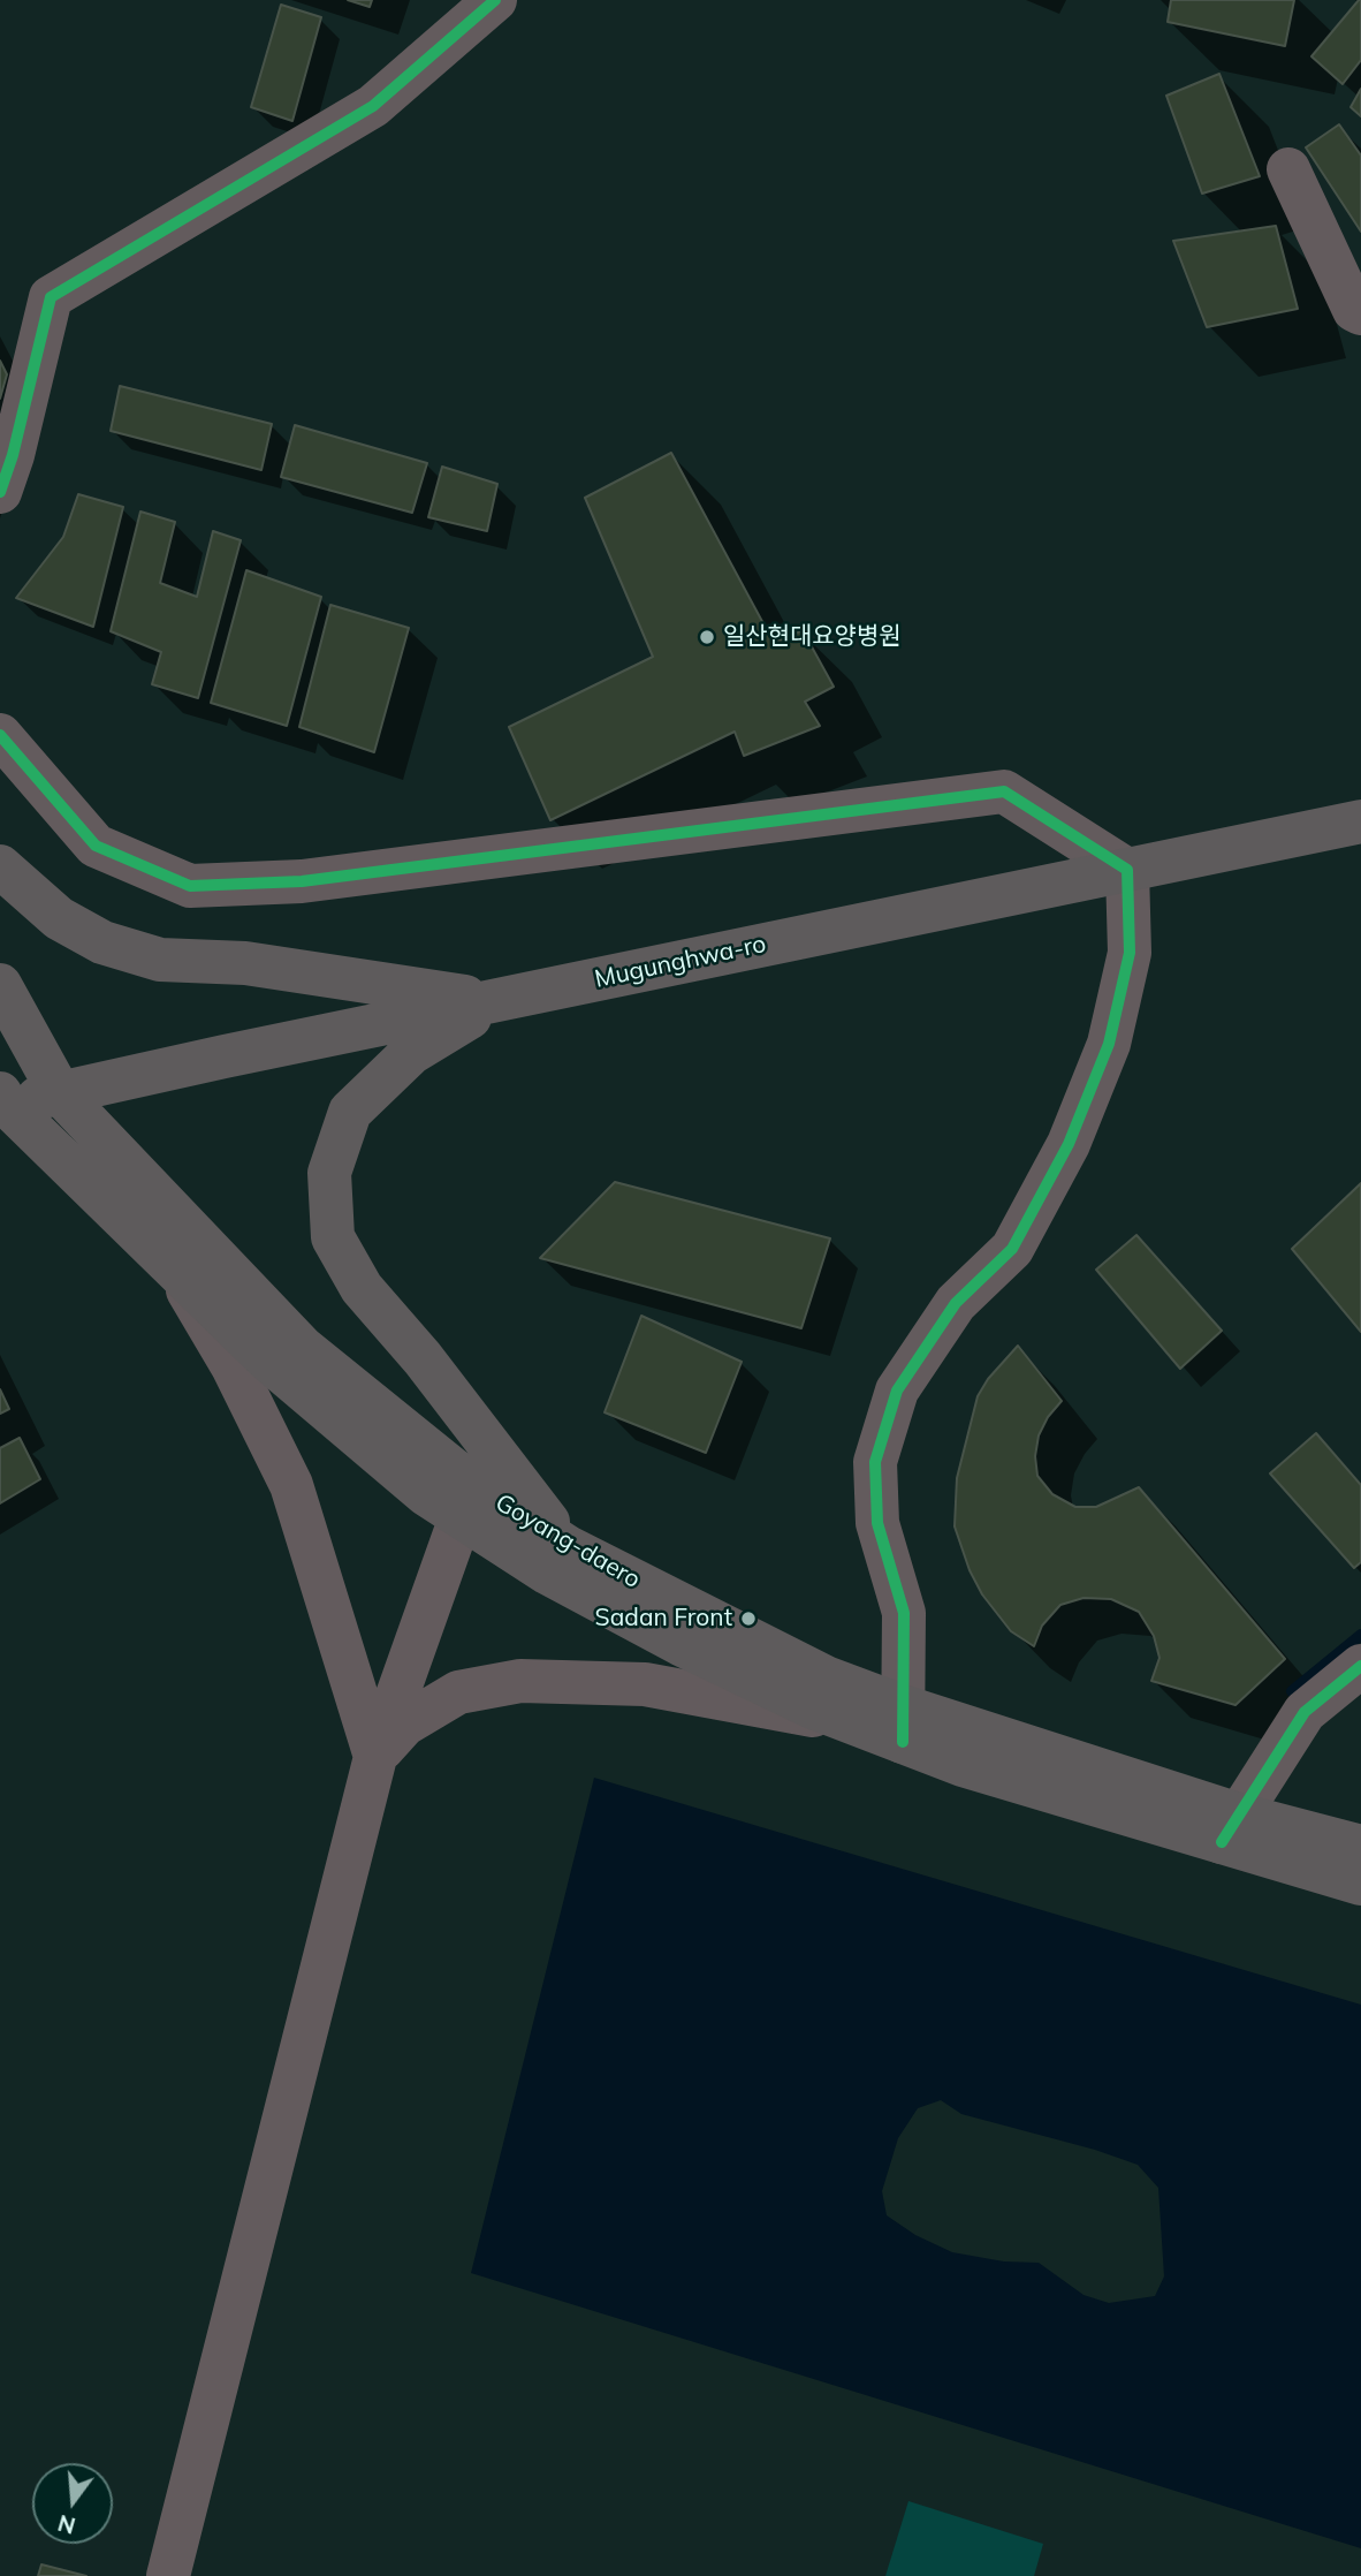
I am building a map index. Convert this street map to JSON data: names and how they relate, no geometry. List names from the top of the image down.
{
  "streets": {
    "main road": ["Mugunghwa-ro", "Goyang-daero"]
  },
  "crossings": [
    ["Mugunghwa-ro", "Goyang-daero"]
  ],
  "places": ["일산현대요양병원", "Sadan Front"],
  "north": "bottom"
}
